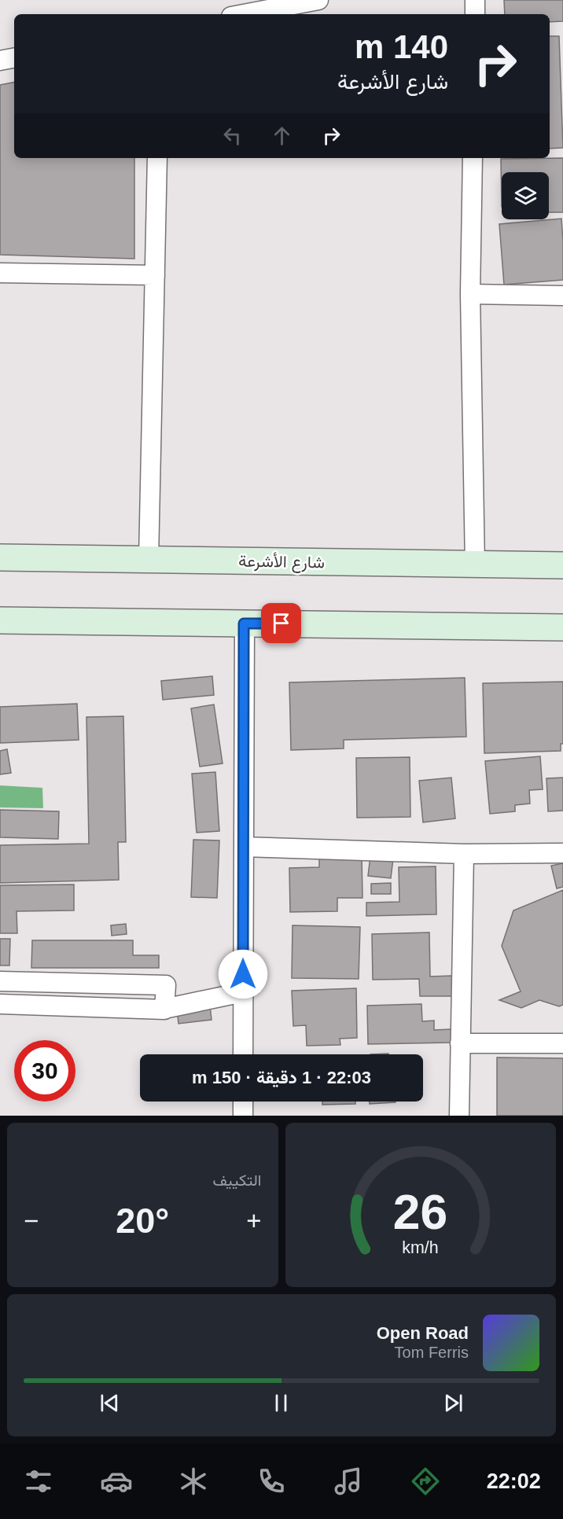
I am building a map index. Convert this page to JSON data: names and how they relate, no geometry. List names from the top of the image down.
{
  "streets": {
    "street": ["شارع الأشرعة"]
  },
  "page": {
    "turn": ["140 m", "شارع الأشرعة"],
    "limit": "30",
    "trip": "22:03 · 1 دقيقة · 150 m",
    "tile": "التكييف",
    "heat": ["−", "20°", "+"],
    "song": ["Open Road", "Tom Ferris"],
    "tabs": "22:02",
    "gauge": ["26", "km/h"]
  }
}
